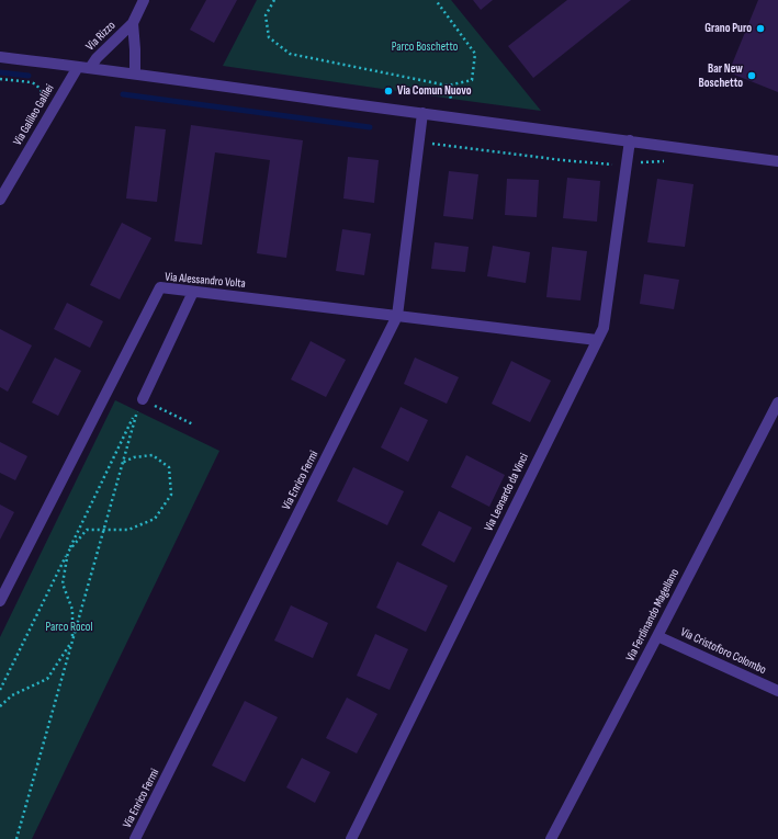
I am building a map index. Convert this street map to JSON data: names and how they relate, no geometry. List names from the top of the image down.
{
  "streets": {
    "street": [
      "Via Rizzo",
      "Via Galileo Galilei",
      "Via Alessandro Volta",
      "Via Enrico Fermi",
      "Via Leonardo da Vinci",
      "Via Ferdinando Magellano",
      "Via Cristoforo Colombo"
    ]
  },
  "crossings": [
    ["Via Alessandro Volta", "Via Enrico Fermi"],
    ["Via Alessandro Volta", "Via Leonardo da Vinci"],
    ["Via Ferdinando Magellano", "Via Cristoforo Colombo"]
  ],
  "parks": ["Parco Boschetto", "Parco Rocol"],
  "places": ["Grano Puro", "Bar New Boschetto", "Via Comun Nuovo"]
}
